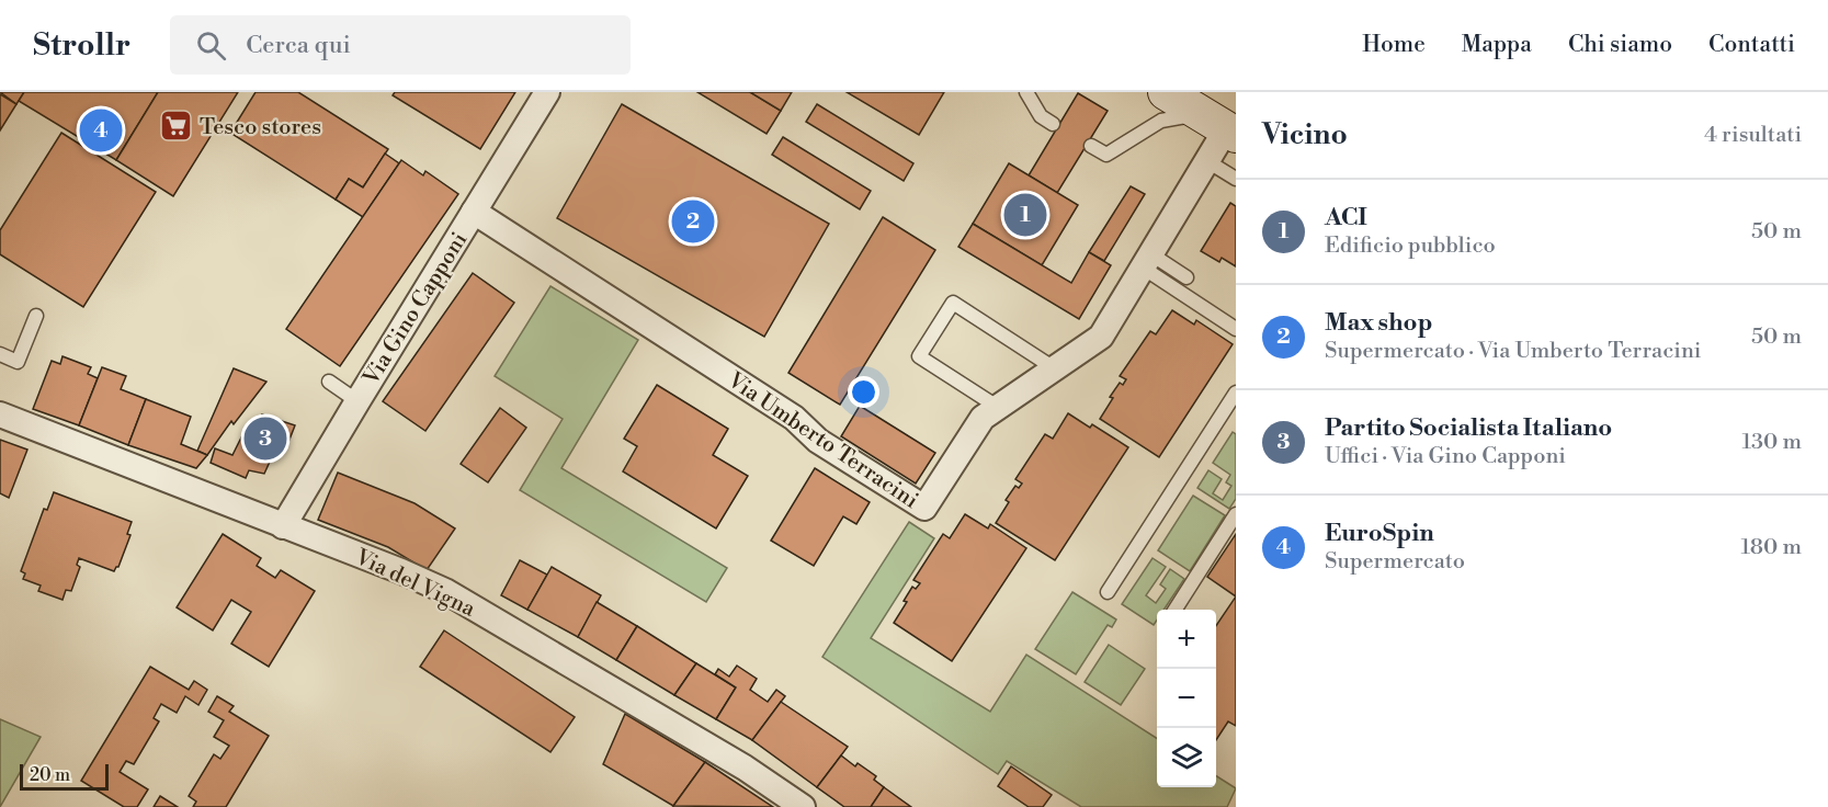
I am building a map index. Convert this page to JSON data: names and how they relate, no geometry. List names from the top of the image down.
{
  "streets": {
    "street": ["Via Gino Capponi", "Via Umberto Terracini", "Via del Vigna"]
  },
  "crossings": [
    ["Via Gino Capponi", "Via Umberto Terracini"],
    ["Via Gino Capponi", "Via del Vigna"]
  ],
  "places": {
    "supermarket": ["Tesco stores"]
  },
  "scale_bar": "20 m",
  "page": {
    "header": "Strollr",
    "search": "Cerca qui",
    "nav": [
      "Home",
      "Mappa",
      "Chi siamo",
      "Contatti"
    ],
    "heading": ["Vicino", "4 risultati"],
    "pins": [
      "4",
      "1",
      "2",
      "3"
    ],
    "list": [
      {
        "mark": "1",
        "name": "ACI",
        "note": "Edificio pubblico",
        "value": "50 m"
      },
      {
        "mark": "2",
        "name": "Max shop",
        "note": "Supermercato · Via Umberto Terracini",
        "value": "50 m"
      },
      {
        "mark": "3",
        "name": "Partito Socialista Italiano",
        "note": "Uffici · Via Gino Capponi",
        "value": "130 m"
      },
      {
        "mark": "4",
        "name": "EuroSpin",
        "note": "Supermercato",
        "value": "180 m"
      }
    ],
    "map_buttons": ["+", "−"],
    "scale": "20 m"
  }
}
